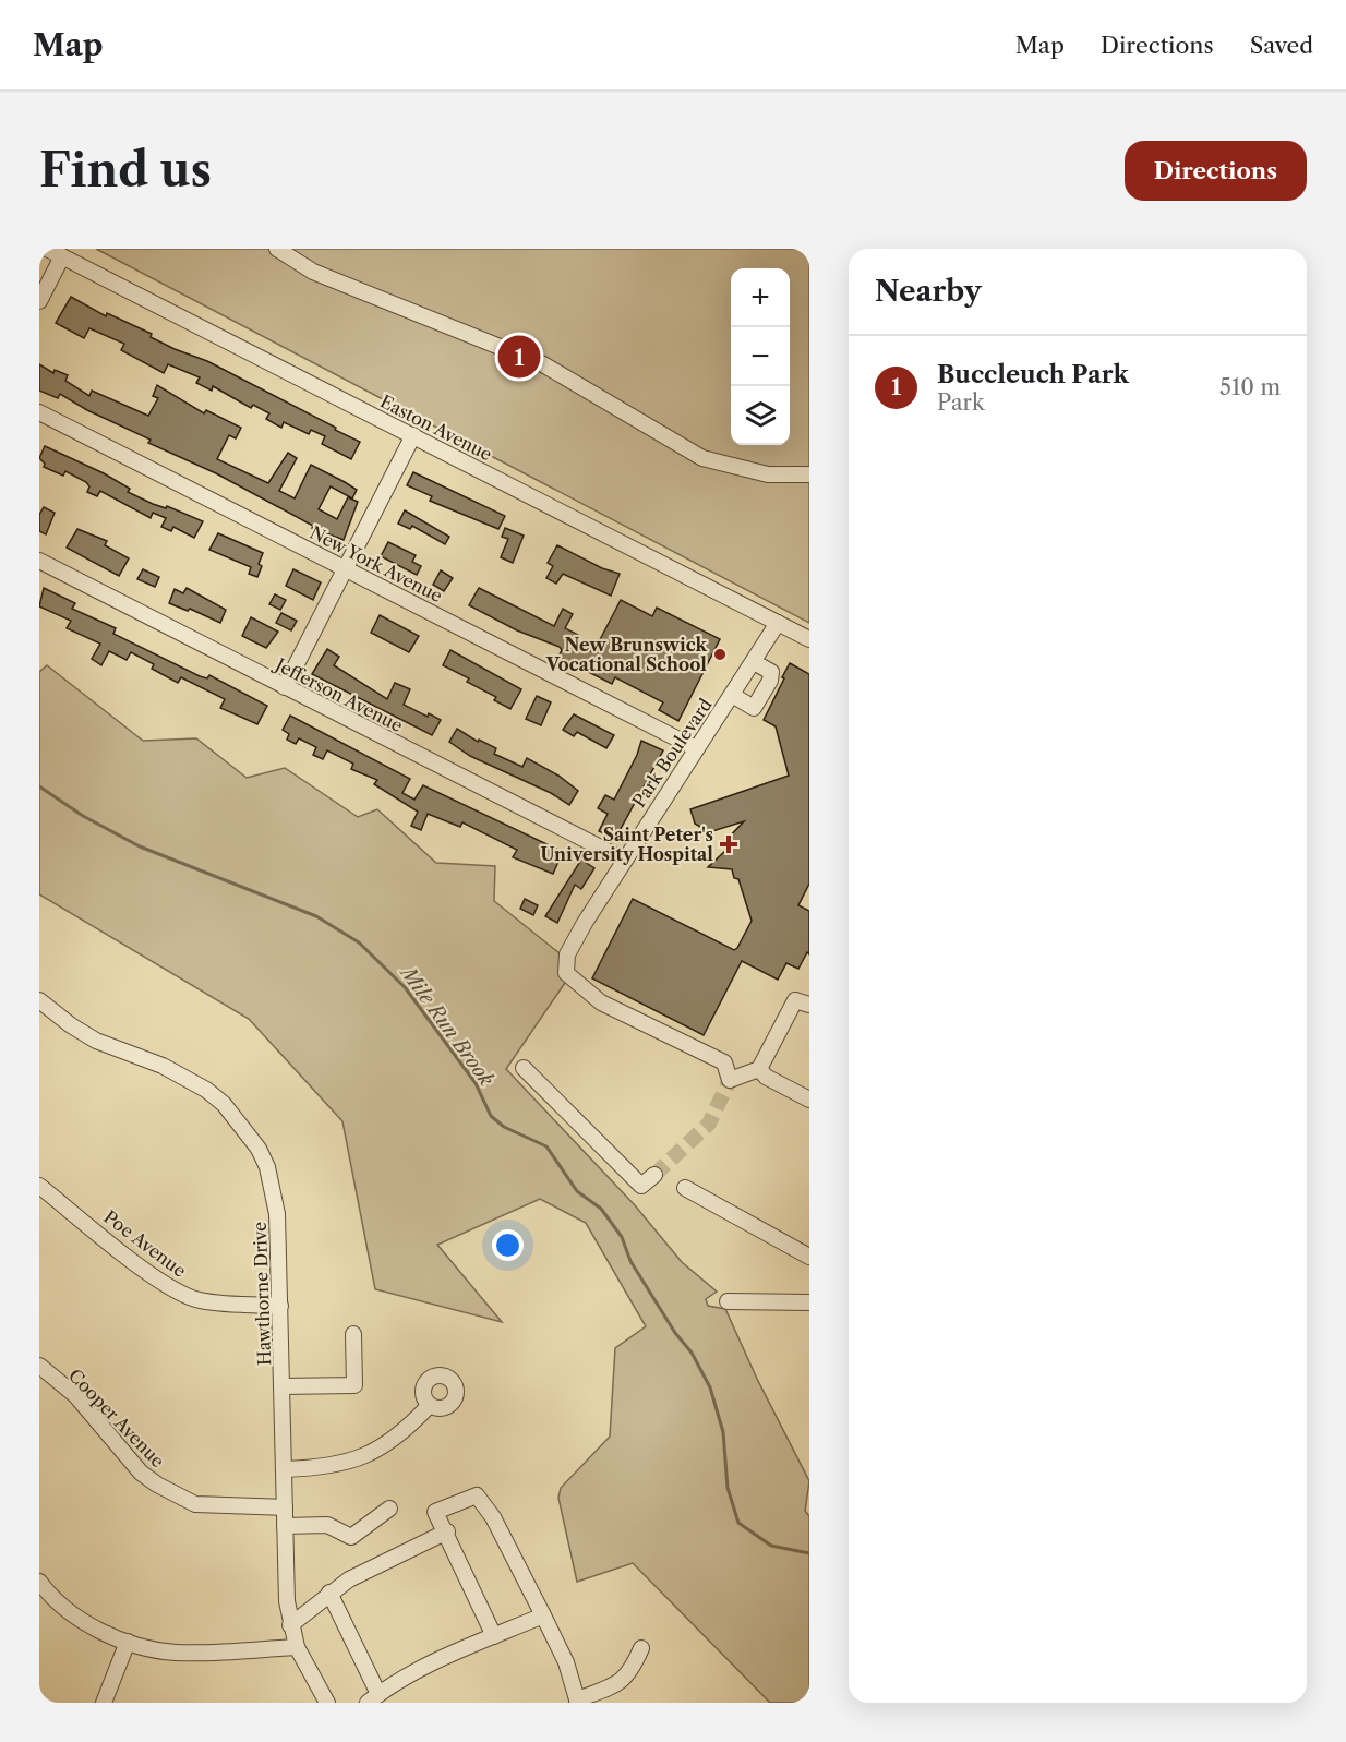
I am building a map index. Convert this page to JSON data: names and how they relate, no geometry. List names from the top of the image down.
{
  "streets": {
    "street": [
      "Easton Avenue",
      "New York Avenue",
      "Jefferson Avenue",
      "Park Boulevard",
      "Poe Avenue",
      "Hawthorne Drive",
      "Cooper Avenue"
    ]
  },
  "crossings": [
    ["Easton Avenue", "Park Boulevard"],
    ["New York Avenue", "Park Boulevard"],
    ["Jefferson Avenue", "Park Boulevard"],
    ["Poe Avenue", "Hawthorne Drive"],
    ["Hawthorne Drive", "Cooper Avenue"]
  ],
  "water": ["Mile Run Brook"],
  "places": {
    "other": ["New Brunswick Vocational School"],
    "health": ["Saint Peter's University Hospital"]
  },
  "page": {
    "header": "Map",
    "nav": ["Map", "Directions", "Saved"],
    "buttons": "Directions",
    "title": "Find us",
    "heading": "Nearby",
    "map_buttons": ["+", "−"],
    "pins": "1",
    "list": [
      {
        "mark": "1",
        "name": "Buccleuch Park",
        "note": "Park",
        "value": "510 m"
      }
    ]
  }
}
